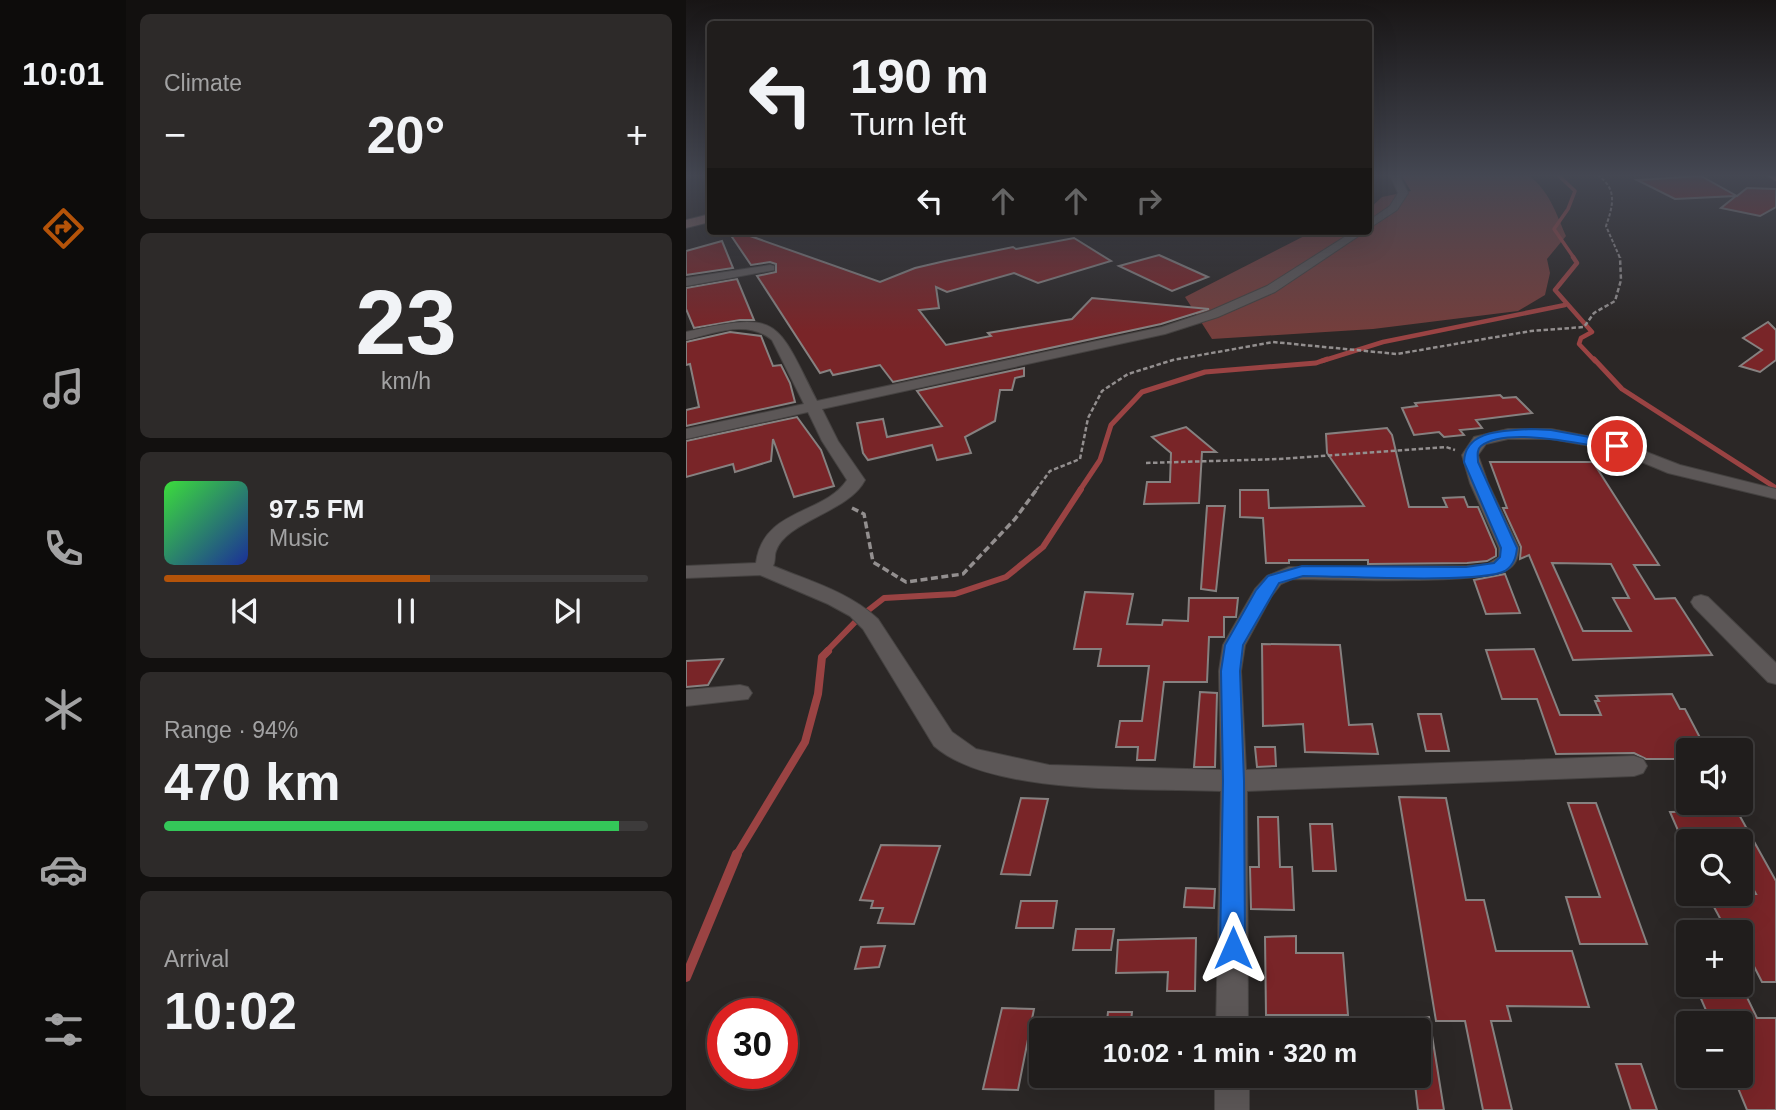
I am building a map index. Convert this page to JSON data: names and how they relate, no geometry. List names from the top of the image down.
{
  "page": {
    "tabs": "10:01",
    "tile": [
      "Climate",
      ["23", "km/h"],
      ["Range · 94%", "470 km"],
      ["Arrival", "10:02"]
    ],
    "turn": ["190 m", "Turn left"],
    "heat": ["−", "20°", "+"],
    "song": ["97.5 FM", "Music"],
    "map_buttons": ["+", "−"],
    "limit": "30",
    "trip": "10:02 · 1 min · 320 m"
  }
}
